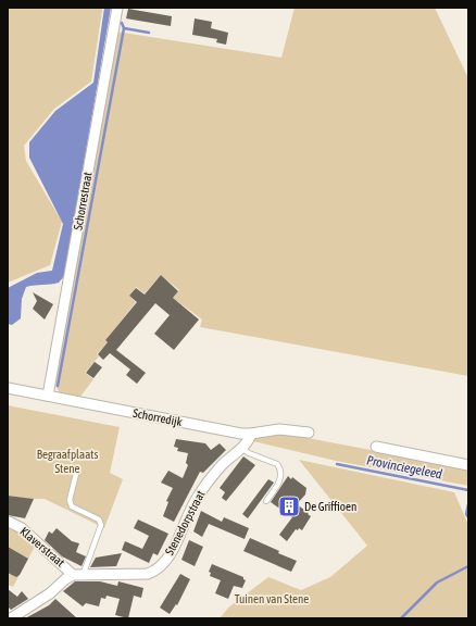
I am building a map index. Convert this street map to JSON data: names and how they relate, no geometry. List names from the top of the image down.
{
  "streets": {
    "street": [
      "Schorrestraat",
      "Schorredijk",
      "Stenedorpstraat",
      "Klaverstraat"
    ]
  },
  "crossings": [
    ["Schorrestraat", "Schorredijk"],
    ["Schorredijk", "Stenedorpstraat"],
    ["Stenedorpstraat", "Klaverstraat"]
  ],
  "water": ["Provinciegeleed"],
  "parks": ["Begraafplaats Stene", "Tuinen van Stene"],
  "places": {
    "building": ["De Griffioen"]
  }
}
